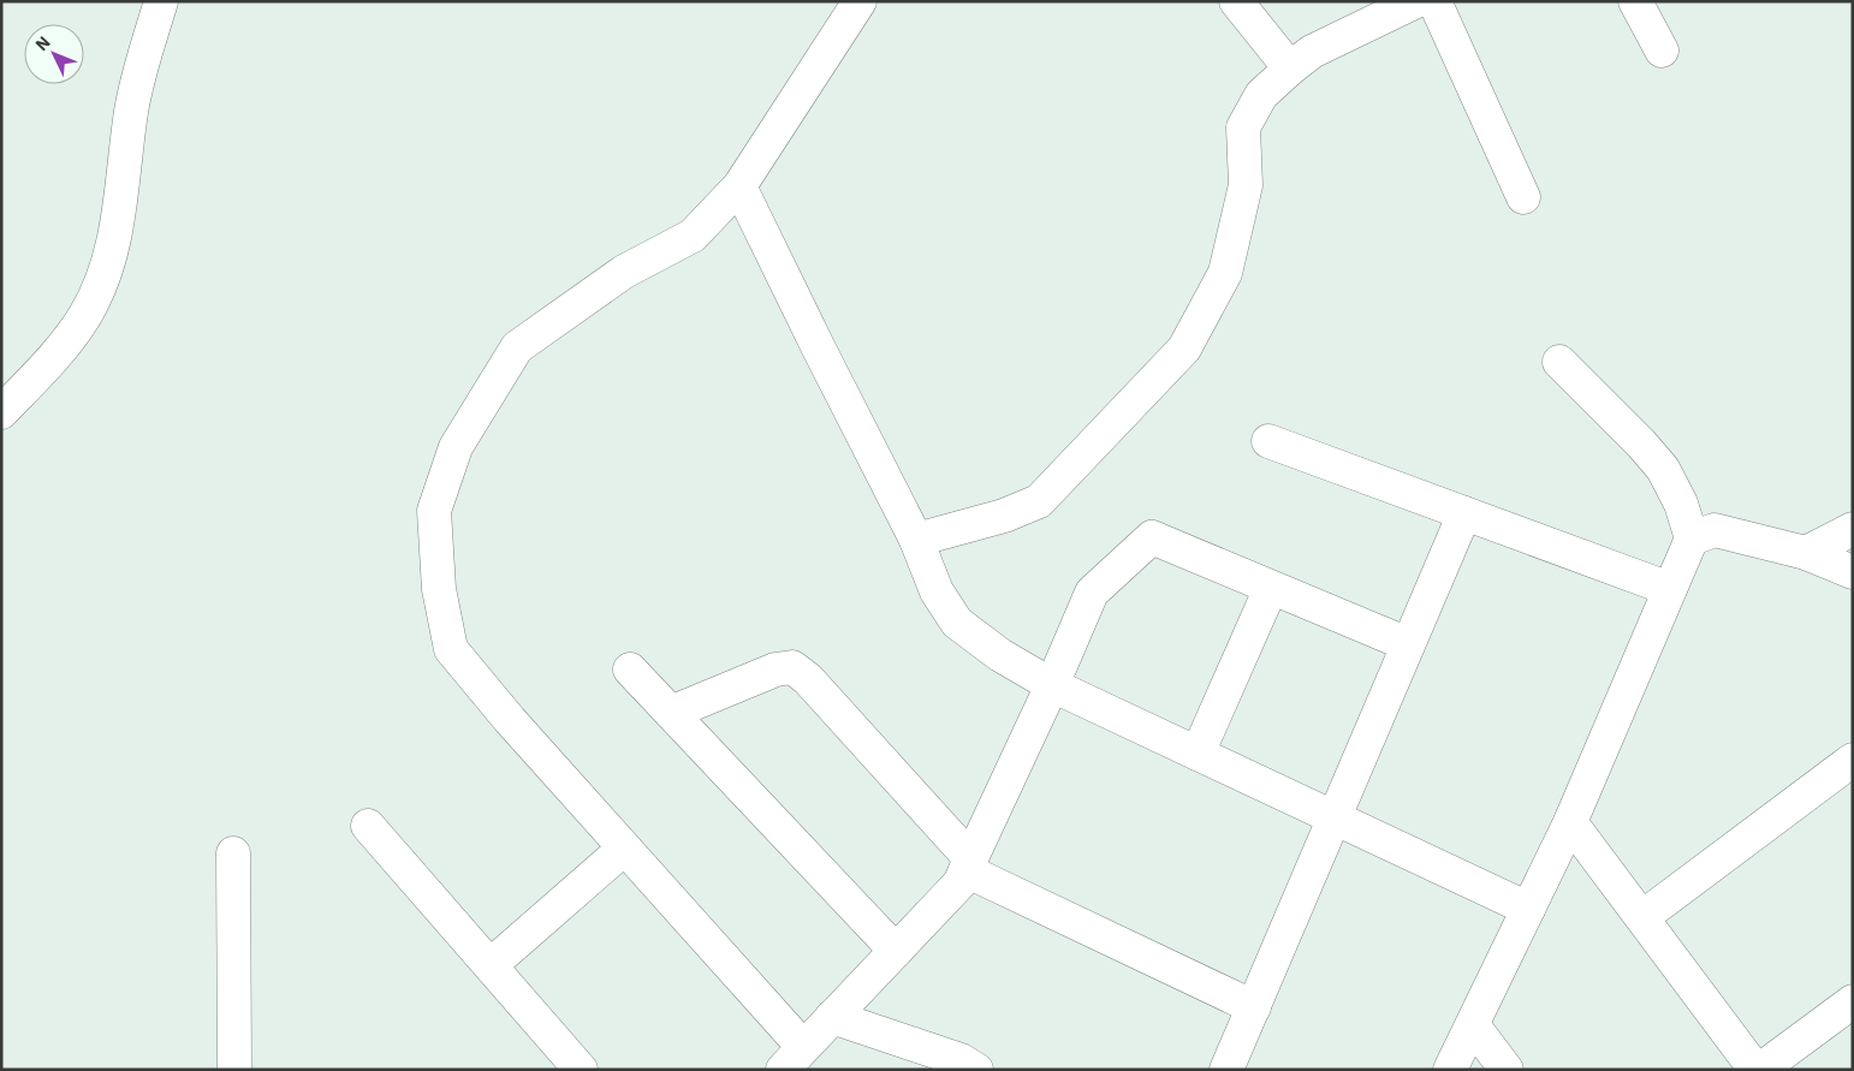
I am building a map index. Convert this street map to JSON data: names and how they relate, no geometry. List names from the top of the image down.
{
  "north": "top left"
}
